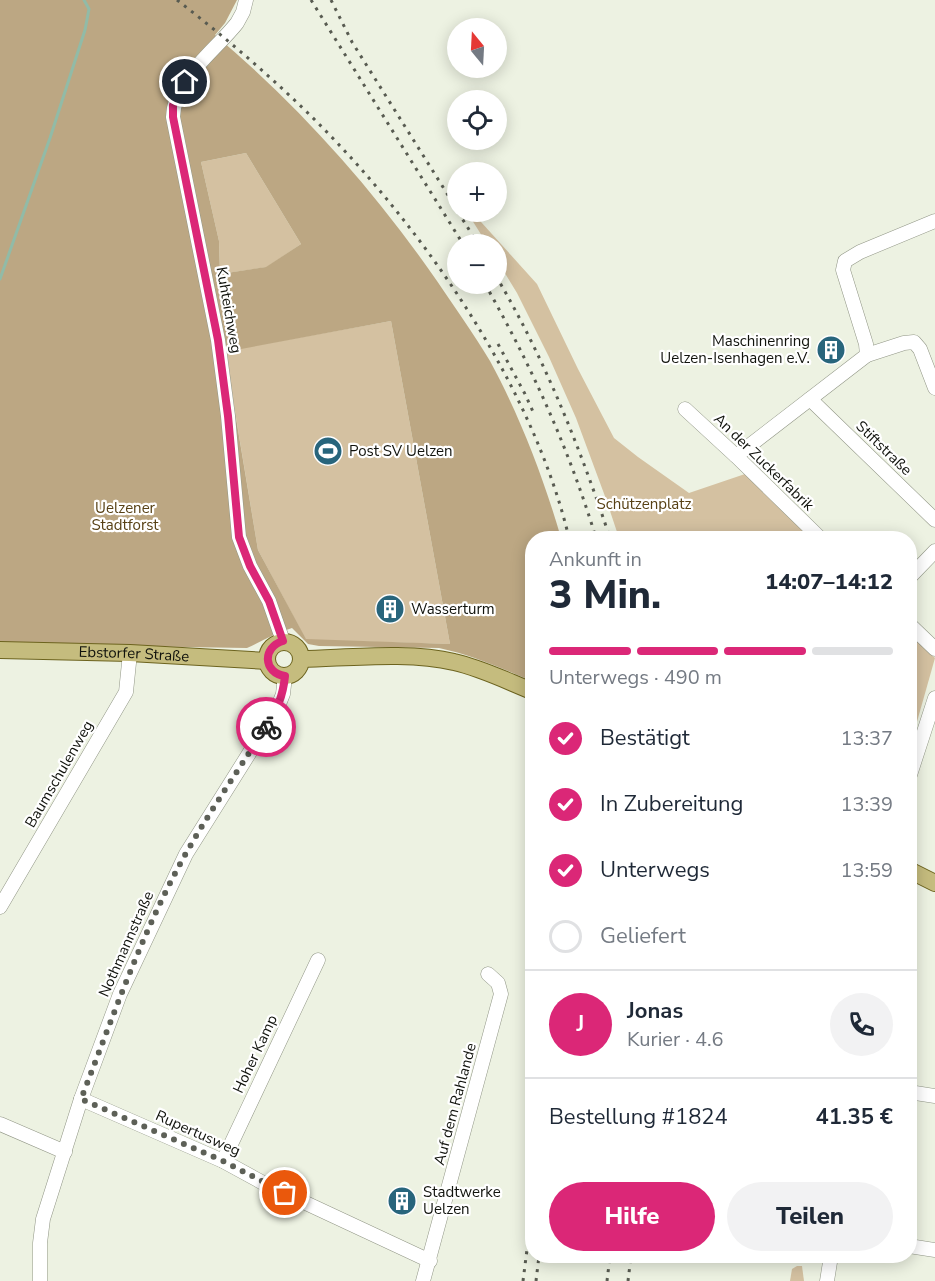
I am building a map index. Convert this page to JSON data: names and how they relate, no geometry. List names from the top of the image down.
{
  "streets": {
    "main road": ["Ebstorfer Straße"],
    "street": [
      "Kuhteichweg",
      "Stiftstraße",
      "An der Zuckerfabrik",
      "Baumschulenweg",
      "Nothmannstraße",
      "Hoher Kamp",
      "Auf dem Rahlande",
      "Rupertusweg"
    ]
  },
  "crossings": [
    ["Kuhteichweg", "Ebstorfer Straße"],
    ["Kuhteichweg", "Nothmannstraße"],
    ["Ebstorfer Straße", "Baumschulenweg"],
    ["Ebstorfer Straße", "Nothmannstraße"],
    ["Nothmannstraße", "Rupertusweg"],
    ["Hoher Kamp", "Rupertusweg"],
    ["Auf dem Rahlande", "Rupertusweg"]
  ],
  "parks": ["Schützenplatz", "Uelzener Stadtforst"],
  "places": {
    "building": ["Maschinenring Uelzen-Isenhagen e.V.", "Wasserturm", "Stadtwerke Uelzen"],
    "sports": ["Post SV Uelzen"]
  },
  "north": "top",
  "page": {
    "map_buttons": ["+", "−"],
    "heading": ["3 Min.", "Ankunft in", "14:07–14:12"],
    "panel": [
      "Jonas",
      "Kurier · 4.6",
      "Bestellung #1824",
      "41.35 €"
    ],
    "bar": "Unterwegs · 490 m",
    "list": [
      ["Bestätigt", "13:37"],
      ["In Zubereitung", "13:39"],
      ["Unterwegs", "13:59"],
      "Geliefert"
    ],
    "round": "J",
    "buttons": ["Hilfe", "Teilen"]
  }
}
